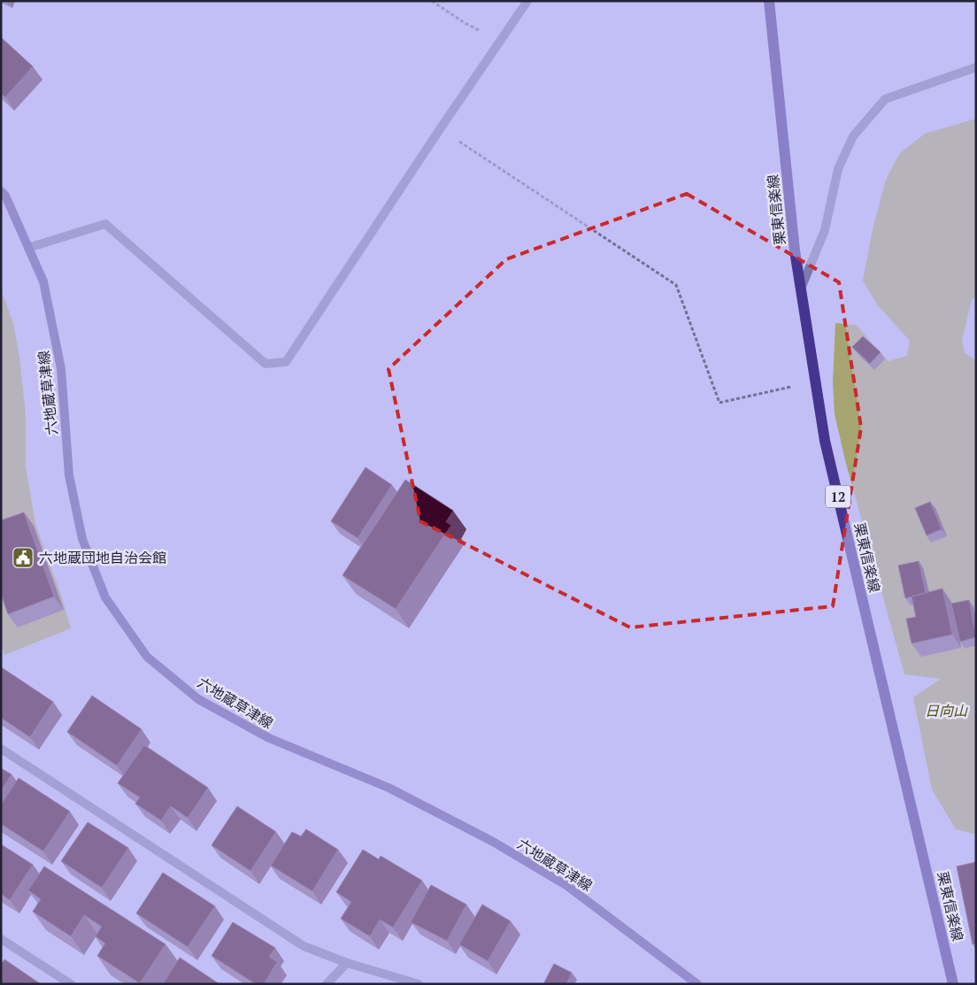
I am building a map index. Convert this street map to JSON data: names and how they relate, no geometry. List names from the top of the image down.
{
  "streets": {
    "main road": ["栗東信楽線", "六地蔵草津線", "12"]
  },
  "parks": ["日向山"],
  "places": {
    "public building": ["六地蔵団地自治会館"]
  }
}
